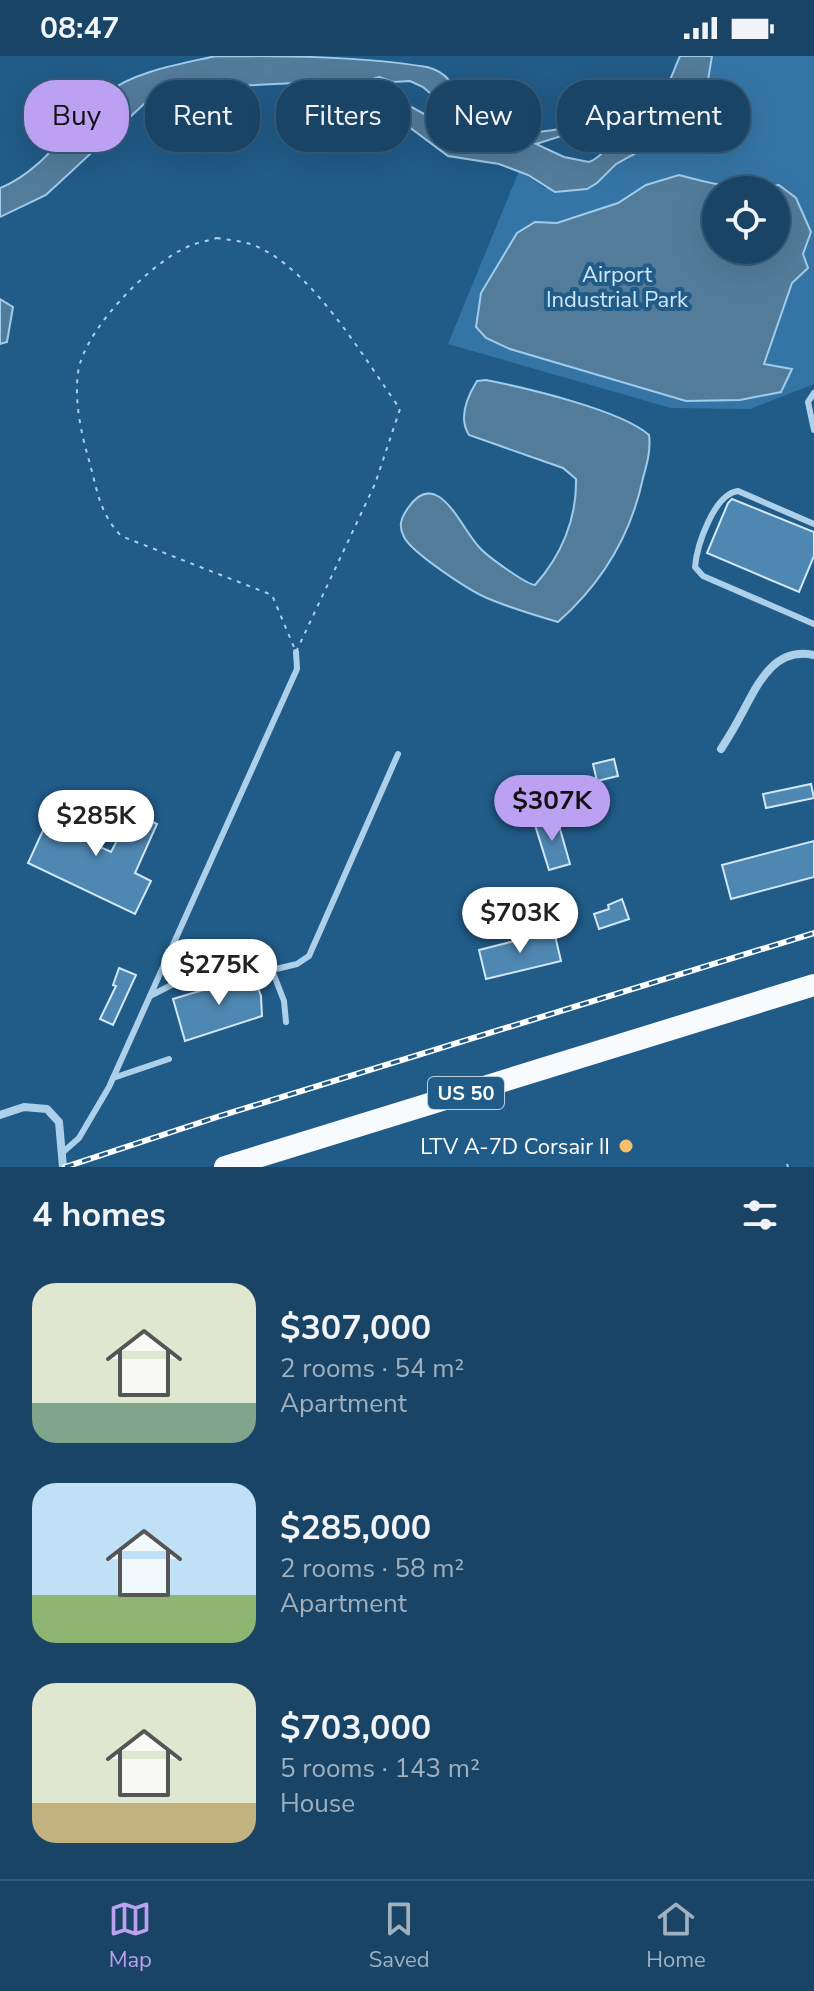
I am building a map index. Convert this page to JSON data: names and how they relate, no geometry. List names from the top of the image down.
{
  "streets": {
    "highway": ["US 50"]
  },
  "parks": ["Airport Industrial Park"],
  "places": ["LTV A-7D Corsair II"],
  "page": {
    "status": "08:47",
    "chip": [
      "Buy",
      "Rent",
      "Filters",
      "New",
      "Apartment"
    ],
    "price": [
      "$307K",
      "$285K",
      "$703K",
      "$275K"
    ],
    "heading": "4 homes",
    "list": [
      {
        "name": "$307,000",
        "note": "2 rooms · 54 m² · Apartment"
      },
      {
        "name": "$285,000",
        "note": "2 rooms · 58 m² · Apartment"
      },
      {
        "name": "$703,000",
        "note": "5 rooms · 143 m² · House"
      }
    ],
    "tabs": ["Map", "Saved", "Home"]
  }
}
